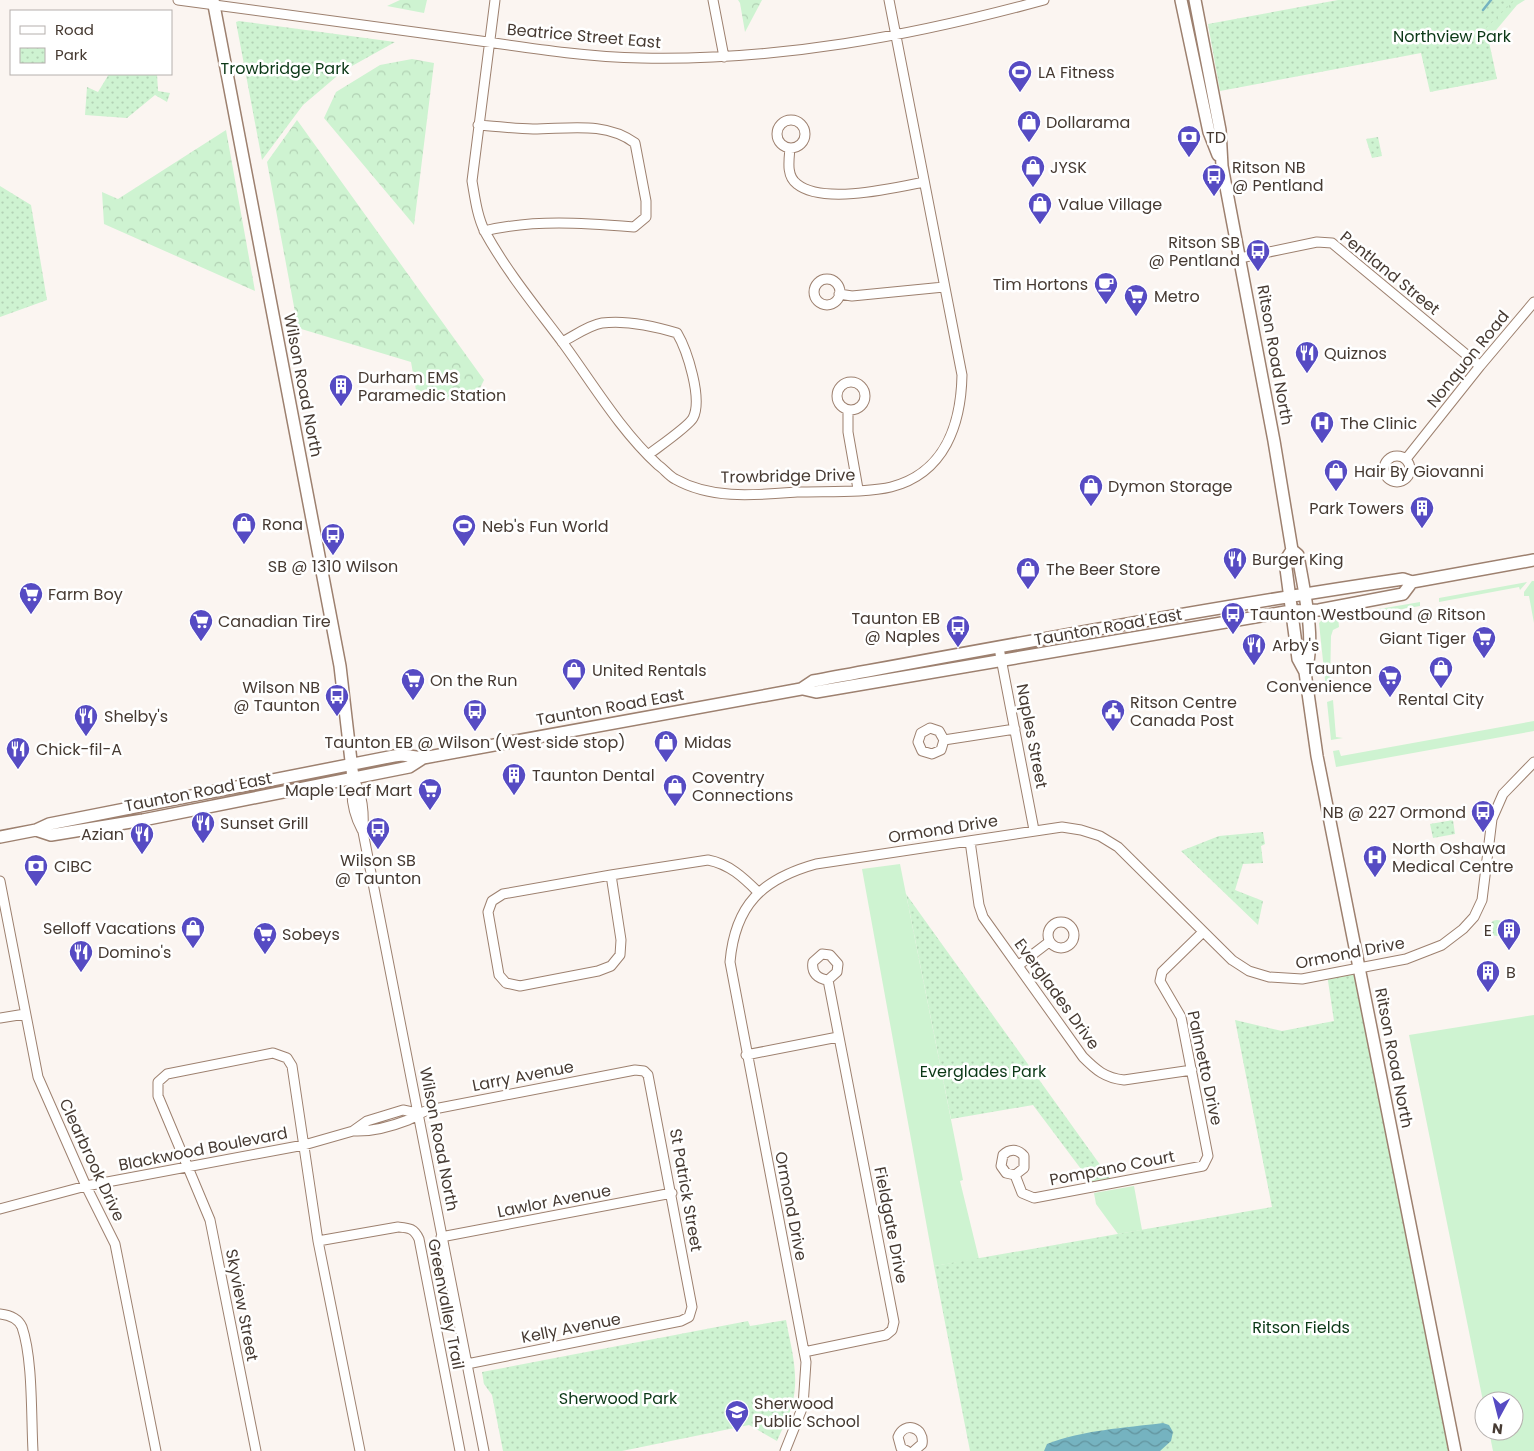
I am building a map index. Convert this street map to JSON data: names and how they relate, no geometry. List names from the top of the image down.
{
  "streets": {
    "main road": ["Ritson Road North", "Wilson Road North", "Taunton Road East"],
    "street": [
      "Beatrice Street East",
      "Pentland Street",
      "Nonquon Road",
      "Trowbridge Drive",
      "Naples Street",
      "Ormond Drive",
      "Everglades Drive",
      "Palmetto Drive",
      "Larry Avenue",
      "Blackwood Boulevard",
      "Clearbrook Drive",
      "Pompano Court",
      "St Patrick Street",
      "Lawlor Avenue",
      "Fieldgate Drive",
      "Greenvalley Trail",
      "Skyview Street",
      "Kelly Avenue"
    ]
  },
  "crossings": [
    ["Beatrice Street East", "Wilson Road North"],
    ["Beatrice Street East", "Trowbridge Drive"],
    ["Pentland Street", "Ritson Road North"],
    ["Pentland Street", "Nonquon Road"],
    ["Ritson Road North", "Taunton Road East"],
    ["Ritson Road North", "Ormond Drive"],
    ["Wilson Road North", "Taunton Road East"],
    ["Wilson Road North", "Larry Avenue"],
    ["Wilson Road North", "Blackwood Boulevard"],
    ["Wilson Road North", "Lawlor Avenue"],
    ["Wilson Road North", "Kelly Avenue"],
    ["Taunton Road East", "Naples Street"],
    ["Naples Street", "Ormond Drive"],
    ["Ormond Drive", "Everglades Drive"],
    ["Ormond Drive", "Palmetto Drive"],
    ["Ormond Drive", "Fieldgate Drive"],
    ["Everglades Drive", "Palmetto Drive"],
    ["Palmetto Drive", "Pompano Court"],
    ["Larry Avenue", "Blackwood Boulevard"],
    ["Larry Avenue", "St Patrick Street"],
    ["Blackwood Boulevard", "Clearbrook Drive"],
    ["Blackwood Boulevard", "Skyview Street"],
    ["St Patrick Street", "Lawlor Avenue"],
    ["St Patrick Street", "Kelly Avenue"]
  ],
  "parks": [
    "Northview Park",
    "Trowbridge Park",
    "Everglades Park",
    "Ritson Fields",
    "Sherwood Park"
  ],
  "places": {
    "sports": ["LA Fitness", "Neb's Fun World"],
    "shop": [
      "Dollarama",
      "JYSK",
      "Value Village",
      "Hair By Giovanni",
      "Dymon Storage",
      "Rona",
      "The Beer Store",
      "Rental City",
      "United Rentals",
      "Midas",
      "Coventry Connections",
      "Selloff Vacations"
    ],
    "bank": ["TD", "CIBC"],
    "bus stop": [
      "Ritson NB @ Pentland",
      "Ritson SB @ Pentland",
      "SB @ 1310 Wilson",
      "Taunton Westbound @ Ritson",
      "Taunton EB @ Naples",
      "Wilson NB @ Taunton",
      "Taunton EB @ Wilson (West side stop)",
      "NB @ 227 Ormond",
      "Wilson SB @ Taunton"
    ],
    "cafe": ["Tim Hortons"],
    "supermarket": [
      "Metro",
      "Farm Boy",
      "Canadian Tire",
      "Giant Tiger",
      "Taunton Convenience",
      "On the Run",
      "Maple Leaf Mart",
      "Sobeys"
    ],
    "restaurant": [
      "Quiznos",
      "Burger King",
      "Arby's",
      "Shelby's",
      "Chick-fil-A",
      "Sunset Grill",
      "Azian",
      "Domino's"
    ],
    "building": [
      "Durham EMS Paramedic Station",
      "Park Towers",
      "Taunton Dental",
      "E",
      "B"
    ],
    "hospital": ["The Clinic", "North Oshawa Medical Centre"],
    "public building": ["Ritson Centre Canada Post"],
    "school or university": ["Sherwood Public School"]
  },
  "legend": ["Road", "Park"],
  "north": "bottom"
}
